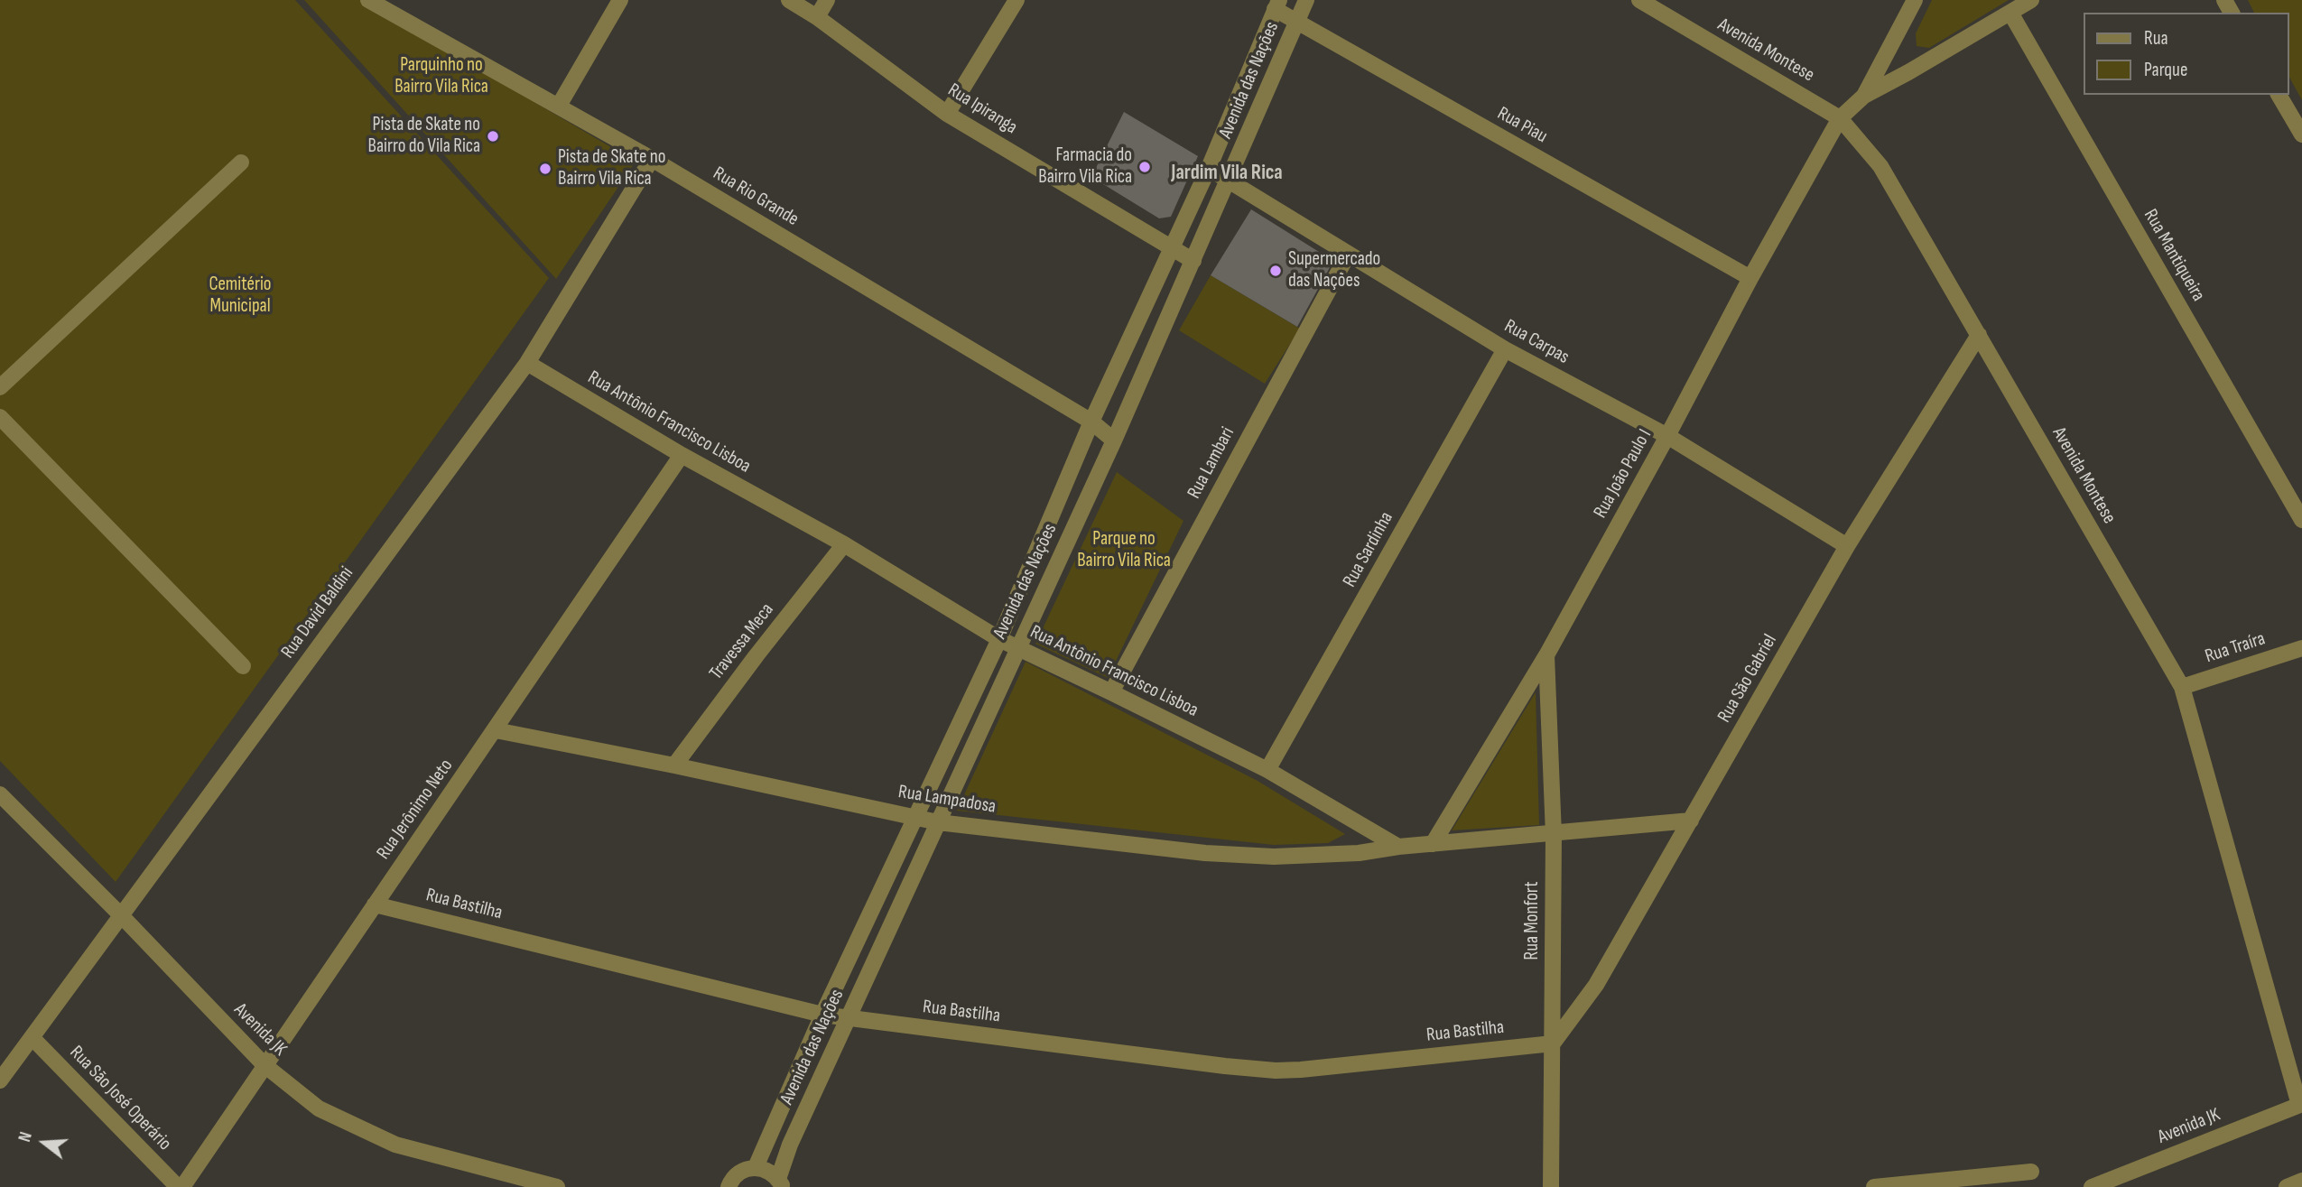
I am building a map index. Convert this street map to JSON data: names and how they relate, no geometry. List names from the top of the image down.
{
  "streets": {
    "street": [
      "Avenida Montese",
      "Avenida das Nações",
      "Rua Ipiranga",
      "Rua Piau",
      "Rua Rio Grande",
      "Rua Mantiqueira",
      "Rua Carpas",
      "Rua Antônio Francisco Lisboa",
      "Rua Lambari",
      "Rua João Paulo I",
      "Rua Sardinha",
      "Rua David Baldini",
      "Travessa Meca",
      "Rua Traíra",
      "Rua São Gabriel",
      "Rua Lampadosa",
      "Rua Jerônimo Neto",
      "Rua Bastilha",
      "Rua Monfort",
      "Avenida JK",
      "Rua São José Operário"
    ]
  },
  "crossings": [
    ["Avenida Montese", "Rua João Paulo I"],
    ["Avenida Montese", "Rua Traíra"],
    ["Avenida Montese", "Rua São Gabriel"],
    ["Avenida Montese", "Avenida JK"],
    ["Avenida das Nações", "Rua Ipiranga"],
    ["Avenida das Nações", "Rua Piau"],
    ["Avenida das Nações", "Rua Rio Grande"],
    ["Avenida das Nações", "Rua Carpas"],
    ["Avenida das Nações", "Rua Antônio Francisco Lisboa"],
    ["Avenida das Nações", "Rua Lampadosa"],
    ["Avenida das Nações", "Rua Bastilha"],
    ["Rua Piau", "Rua João Paulo I"],
    ["Rua Rio Grande", "Rua David Baldini"],
    ["Rua Carpas", "Rua Lambari"],
    ["Rua Carpas", "Rua João Paulo I"],
    ["Rua Carpas", "Rua Sardinha"],
    ["Rua Carpas", "Rua São Gabriel"],
    ["Rua Antônio Francisco Lisboa", "Rua Lambari"],
    ["Rua Antônio Francisco Lisboa", "Rua Sardinha"],
    ["Rua Antônio Francisco Lisboa", "Rua David Baldini"],
    ["Rua Antônio Francisco Lisboa", "Travessa Meca"],
    ["Rua Antônio Francisco Lisboa", "Rua Lampadosa"],
    ["Rua Antônio Francisco Lisboa", "Rua Jerônimo Neto"],
    ["Rua João Paulo I", "Rua Monfort"],
    ["Rua David Baldini", "Avenida JK"],
    ["Rua David Baldini", "Rua São José Operário"],
    ["Travessa Meca", "Rua Lampadosa"],
    ["Rua São Gabriel", "Rua Bastilha"],
    ["Rua São Gabriel", "Rua Monfort"],
    ["Rua Lampadosa", "Rua Jerônimo Neto"],
    ["Rua Jerônimo Neto", "Rua Bastilha"],
    ["Rua Jerônimo Neto", "Avenida JK"],
    ["Rua Jerônimo Neto", "Rua São José Operário"],
    ["Rua Bastilha", "Rua Monfort"]
  ],
  "districts": ["Jardim Vila Rica"],
  "parks": ["Parquinho no Bairro Vila Rica", "Cemitério Municipal", "Parque no Bairro Vila Rica"],
  "places": [
    "Pista de Skate no Bairro do Vila Rica",
    "Farmacia do Bairro Vila Rica",
    "Pista de Skate no Bairro Vila Rica",
    "Supermercado das Nações"
  ],
  "legend": ["Rua", "Parque"],
  "north": "left"
}
